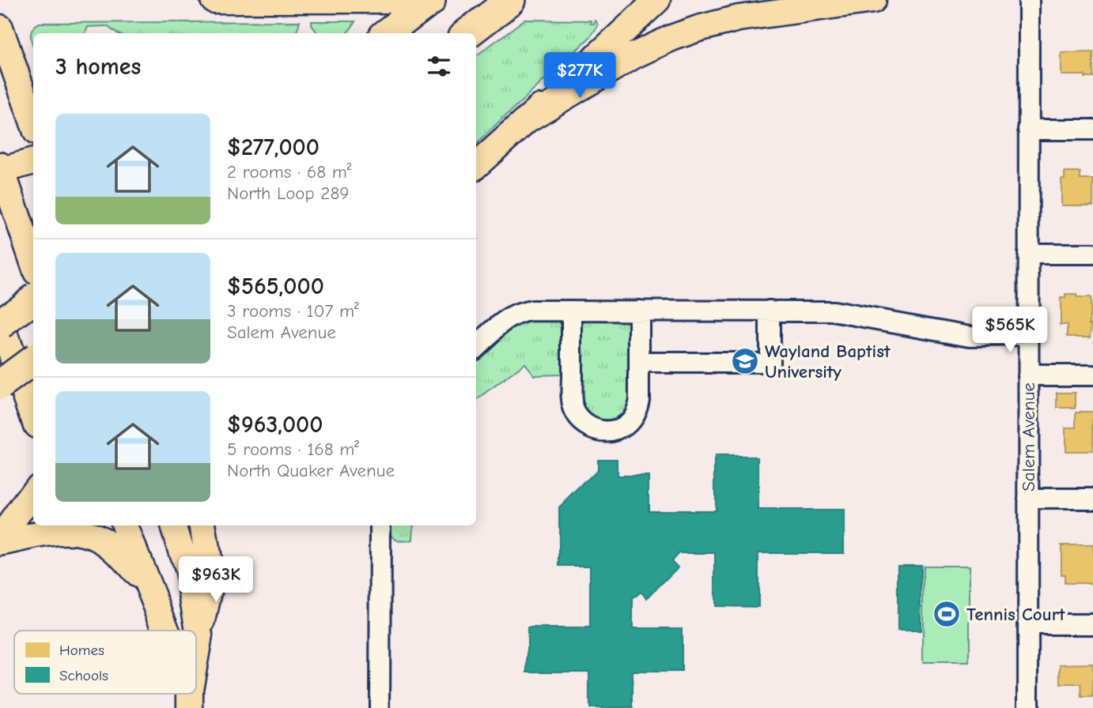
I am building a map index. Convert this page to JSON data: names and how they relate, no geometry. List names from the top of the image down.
{
  "streets": {
    "street": ["Salem Avenue"]
  },
  "places": {
    "school or university": ["Wayland Baptist University"],
    "sports": ["Tennis Court"]
  },
  "legend": ["Homes", "Schools"],
  "page": {
    "heading": "3 homes",
    "price": ["$277K", "$565K", "$963K"],
    "list": [
      {
        "name": "$277,000",
        "note": "2 rooms · 68 m² · North Loop 289"
      },
      {
        "name": "$565,000",
        "note": "3 rooms · 107 m² · Salem Avenue"
      },
      {
        "name": "$963,000",
        "note": "5 rooms · 168 m² · North Quaker Avenue"
      }
    ]
  }
}
